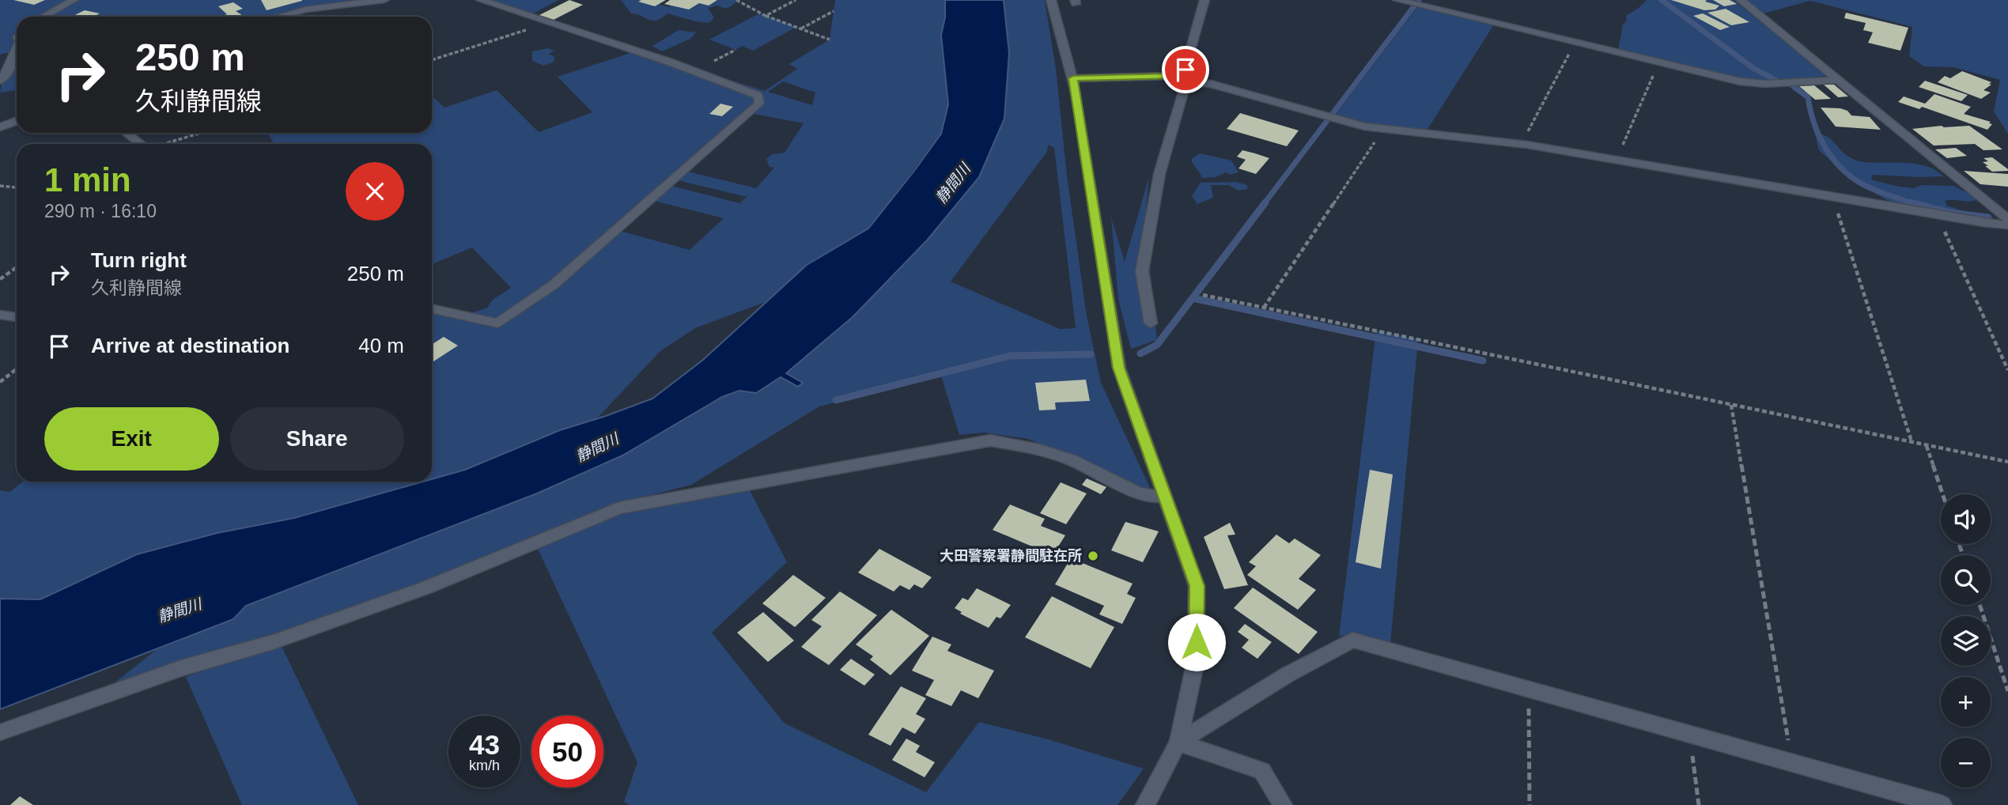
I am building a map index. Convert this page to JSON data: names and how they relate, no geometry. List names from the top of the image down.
{
  "water": ["静間川"],
  "places": ["大田警察署静間駐在所"],
  "page": {
    "turn": ["250 m", "久利静間線"],
    "heading": ["1 min", "290 m · 16:10"],
    "list": [
      {
        "name": "Turn right",
        "note": "久利静間線",
        "value": "250 m"
      },
      {
        "name": "Arrive at destination",
        "value": "40 m"
      }
    ],
    "buttons": ["Exit", "Share"],
    "map_buttons": ["+", "−"],
    "speed": "43 km/h",
    "limit": "50"
  }
}
